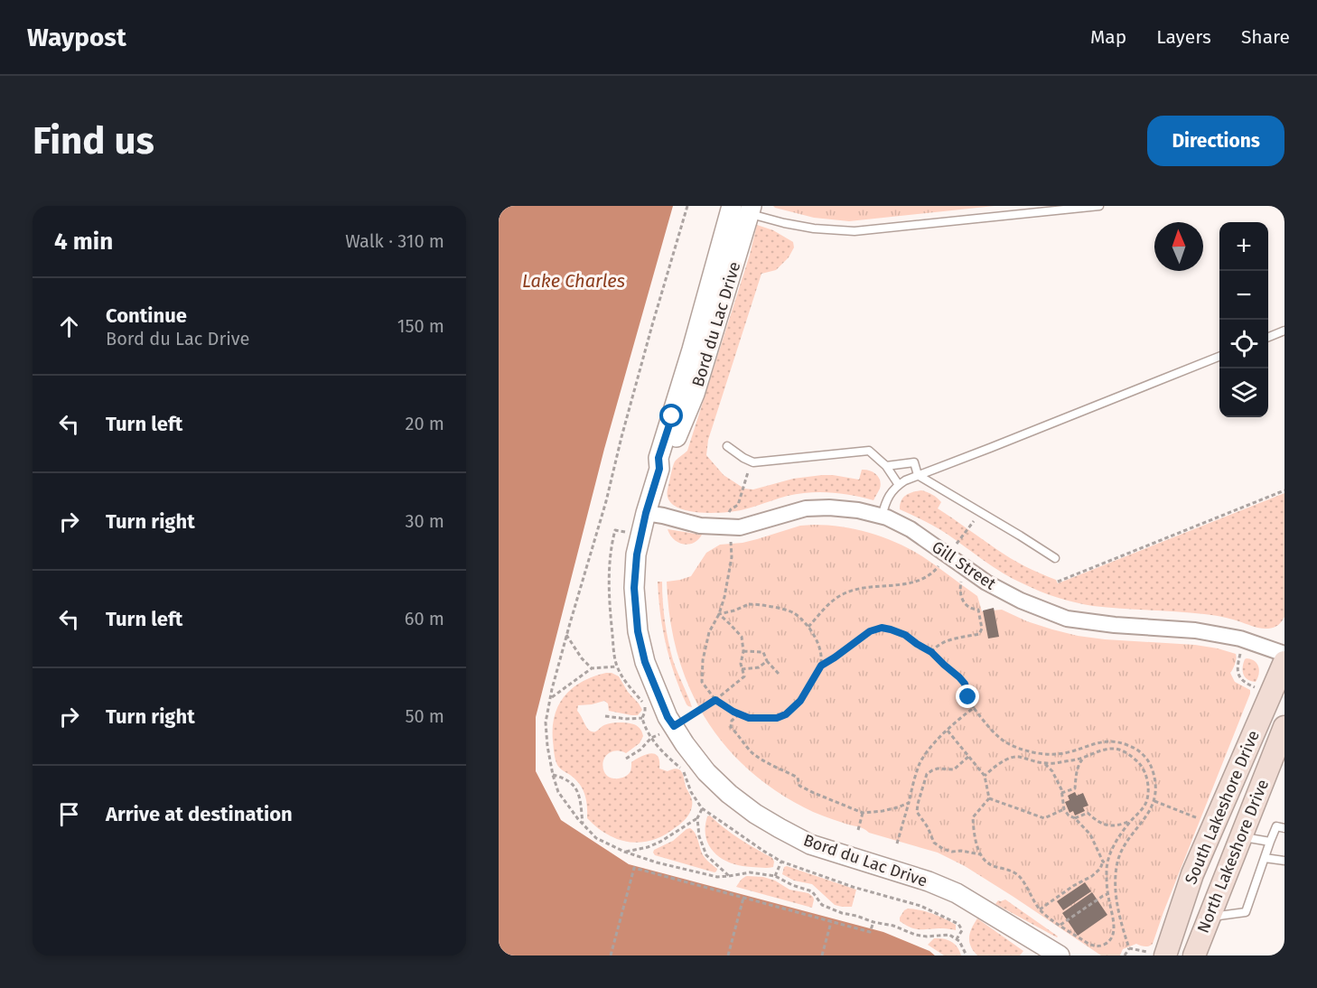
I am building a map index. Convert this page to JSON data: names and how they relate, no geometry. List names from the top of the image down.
{
  "streets": {
    "main road": ["South Lakeshore Drive", "North Lakeshore Drive"],
    "street": ["Bord du Lac Drive", "Gill Street"]
  },
  "crossings": [
    ["Bord du Lac Drive", "Gill Street"]
  ],
  "water": ["Lake Charles"],
  "north": "top",
  "page": {
    "header": "Waypost",
    "nav": ["Map", "Layers", "Share"],
    "buttons": "Directions",
    "title": "Find us",
    "heading": ["4 min", "Walk · 310 m"],
    "map_buttons": ["+", "−"],
    "list": [
      ["Continue", "Bord du Lac Drive", "150 m"],
      ["Turn left", "20 m"],
      ["Turn right", "30 m"],
      ["Turn left", "60 m"],
      ["Turn right", "50 m"],
      "Arrive at destination"
    ]
  }
}
